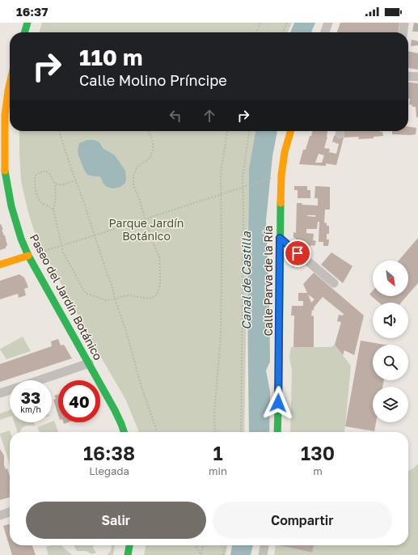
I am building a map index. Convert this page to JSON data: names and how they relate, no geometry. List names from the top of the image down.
{
  "streets": {
    "street": ["Calle Parva de la Ría", "Paseo del Jardín Botánico"]
  },
  "water": ["Canal de Castilla"],
  "parks": ["Parque Jardín Botánico"],
  "north": "bottom right",
  "page": {
    "status": "16:37",
    "turn": ["110 m", "Calle Molino Príncipe"],
    "speed": "33 km/h",
    "limit": "40",
    "eta": [
      "16:38",
      "Llegada",
      "1",
      "min",
      "130",
      "m"
    ],
    "buttons": ["Salir", "Compartir"]
  }
}
